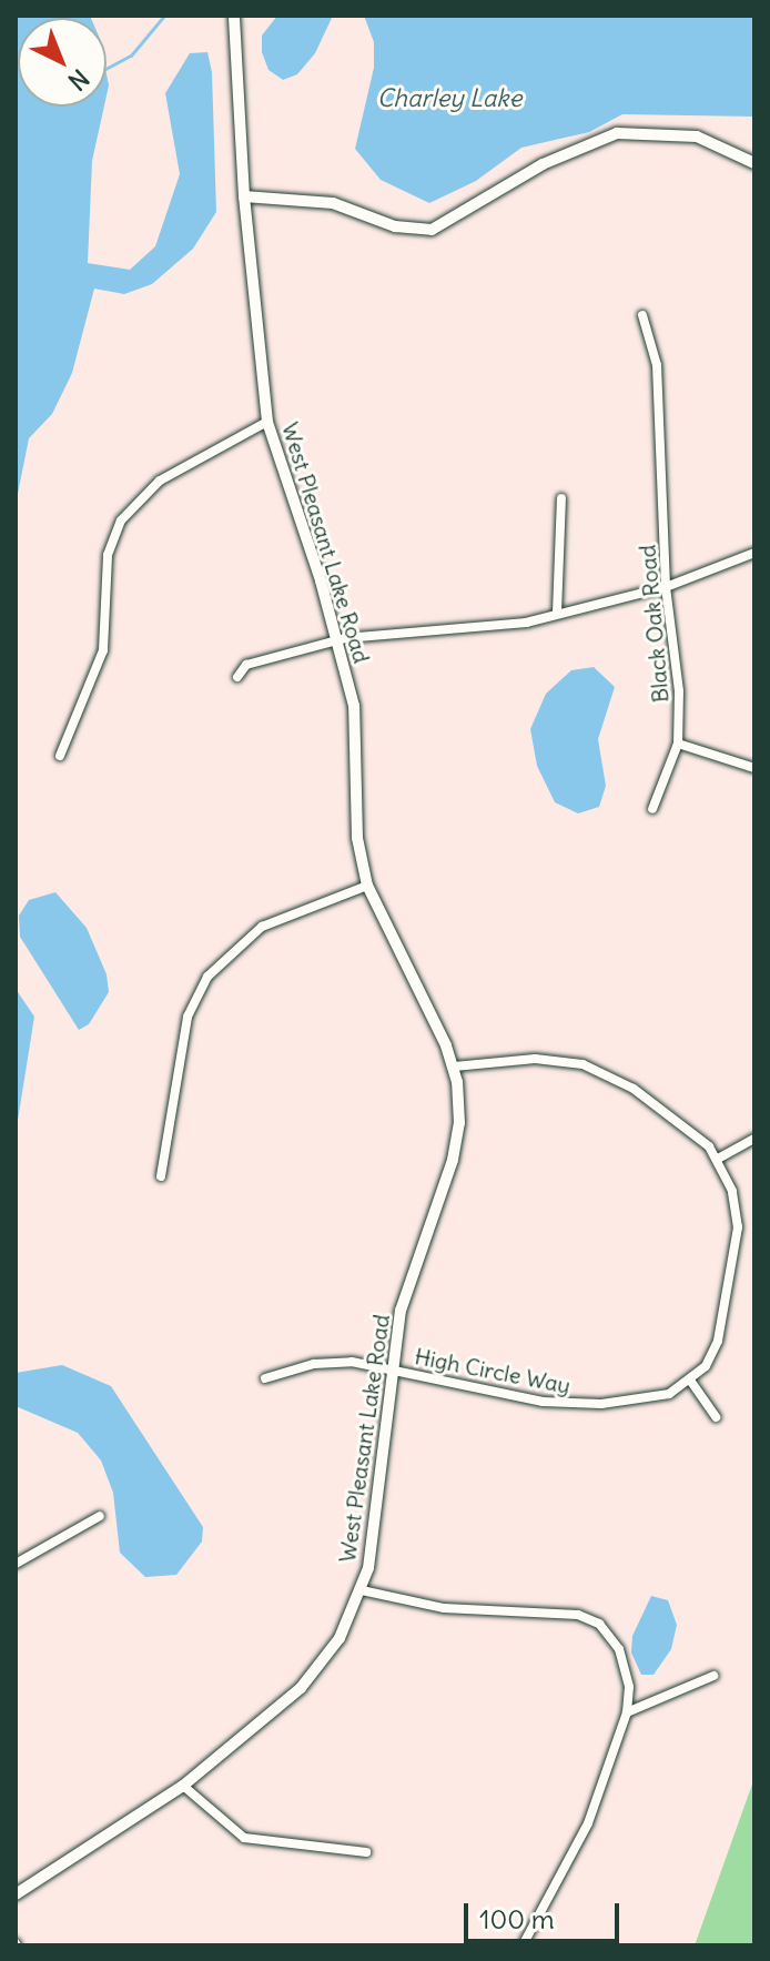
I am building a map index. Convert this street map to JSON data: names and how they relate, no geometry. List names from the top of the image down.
{
  "streets": {
    "street": ["West Pleasant Lake Road", "Black Oak Road", "High Circle Way"]
  },
  "crossings": [
    ["West Pleasant Lake Road", "High Circle Way"]
  ],
  "water": ["Charley Lake"],
  "scale_bar": "100 m",
  "north": "bottom right"
}
